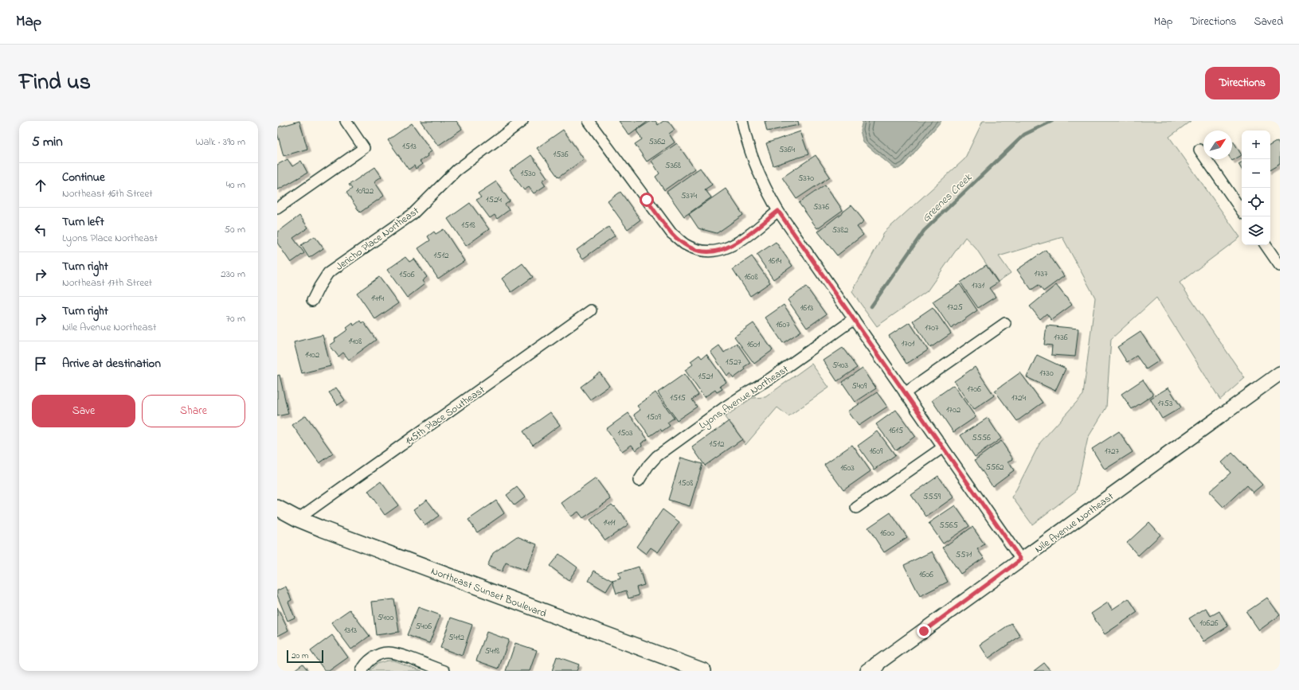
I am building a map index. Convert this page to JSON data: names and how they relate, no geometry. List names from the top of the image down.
{
  "streets": {
    "main road": ["Northeast Sunset Boulevard"],
    "street": [
      "Jericho Place Northeast",
      "Lyons Avenue Northeast",
      "145th Place Southeast",
      "Nile Avenue Northeast"
    ]
  },
  "crossings": [
    ["145th Place Southeast", "Northeast Sunset Boulevard"]
  ],
  "water": ["Greenes Creek"],
  "house_numbers": [
    "5362",
    "1513",
    "5364",
    "1536",
    "5368",
    "1530",
    "5370",
    "10922",
    "5374",
    "1524",
    "5376",
    "1518",
    "5382",
    "1512",
    "1614",
    "1737",
    "1506",
    "1608",
    "1731",
    "1414",
    "1725",
    "1613",
    "1607",
    "1707",
    "1736",
    "1408",
    "1701",
    "1601",
    "1402",
    "1527",
    "5403",
    "1730",
    "1521",
    "5409",
    "1706",
    "1515",
    "1724",
    "1753",
    "1702",
    "1509",
    "1615",
    "1503",
    "5556",
    "1512",
    "1609",
    "1727",
    "5562",
    "1603",
    "1508",
    "5559",
    "1411",
    "5565",
    "1600",
    "5571",
    "1606",
    "5400",
    "10626",
    "5406",
    "1313",
    "5412",
    "5418"
  ],
  "scale_bar": "20 m",
  "north": "top right",
  "page": {
    "header": "Map",
    "nav": ["Map", "Directions", "Saved"],
    "title": "Find us",
    "buttons": [
      "Directions",
      ["Save", "Share"]
    ],
    "heading": ["5 min", "Walk · 390 m"],
    "map_buttons": ["+", "−"],
    "list": [
      ["Continue", "Northeast 16th Street", "40 m"],
      ["Turn left", "Lyons Place Northeast", "50 m"],
      ["Turn right", "Northeast 17th Street", "230 m"],
      ["Turn right", "Nile Avenue Northeast", "70 m"],
      "Arrive at destination"
    ],
    "scale": "20 m"
  }
}
